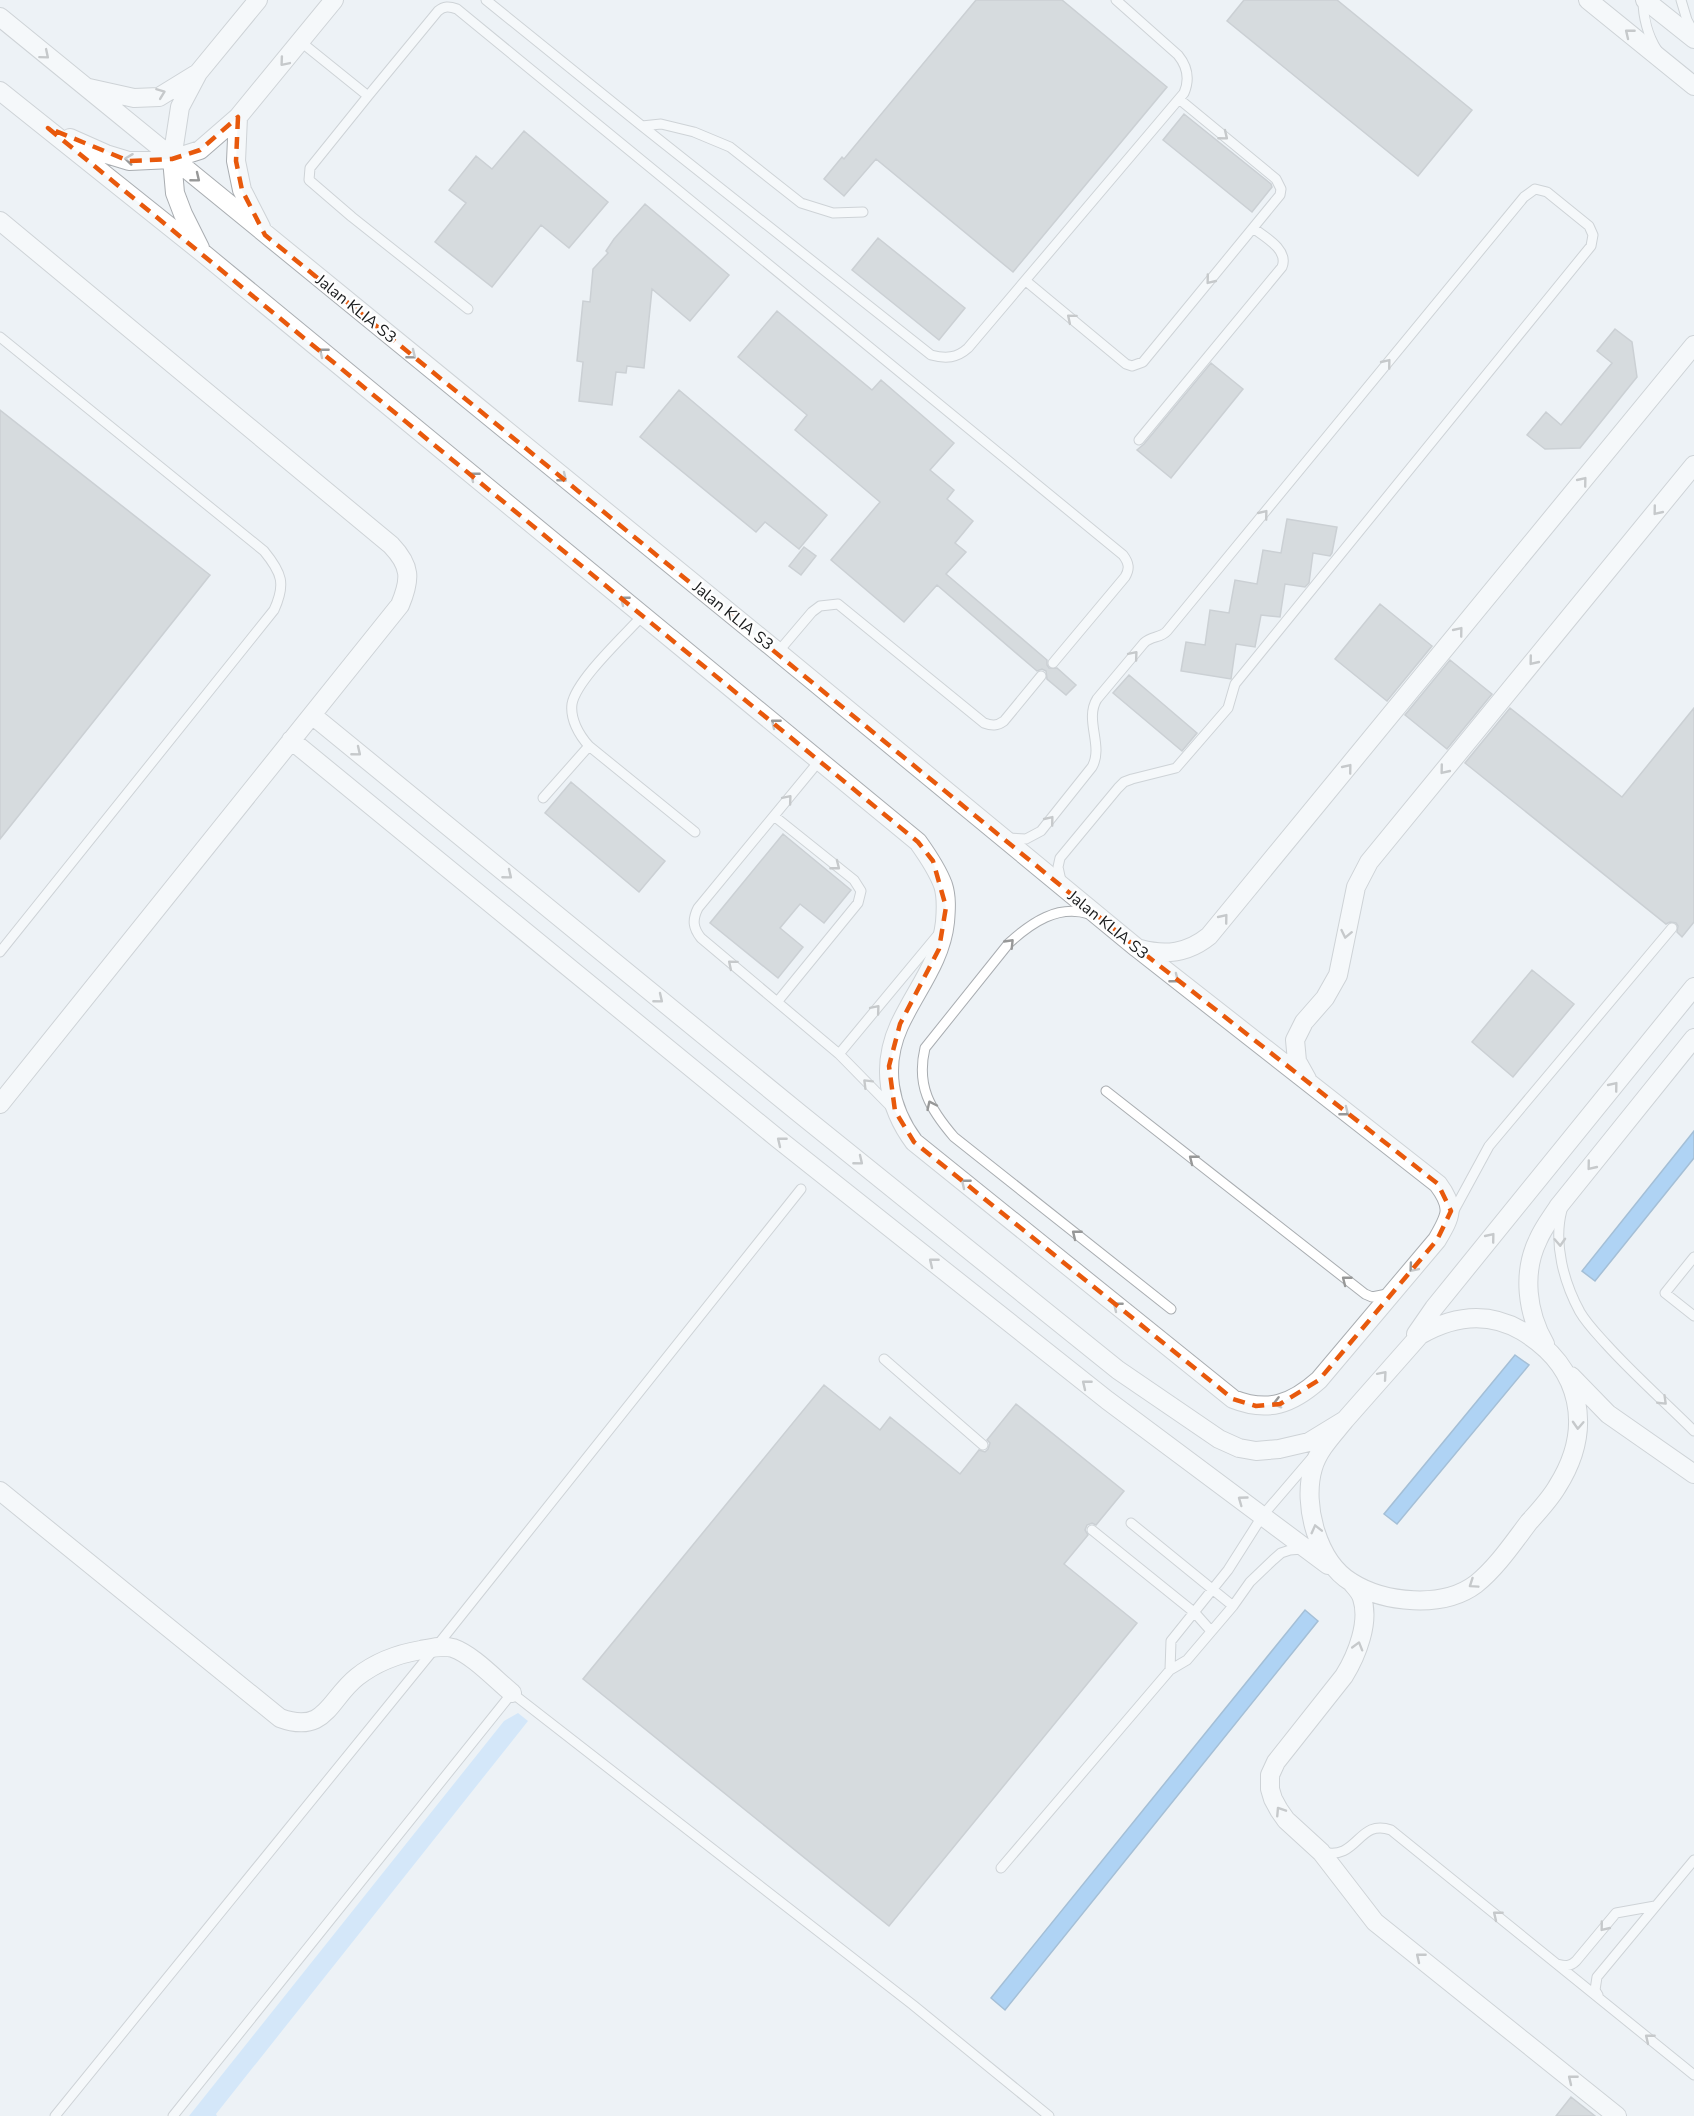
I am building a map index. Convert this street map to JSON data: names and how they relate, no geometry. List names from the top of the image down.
{
  "streets": {
    "street": ["Jalan KLIA S3"]
  }
}
